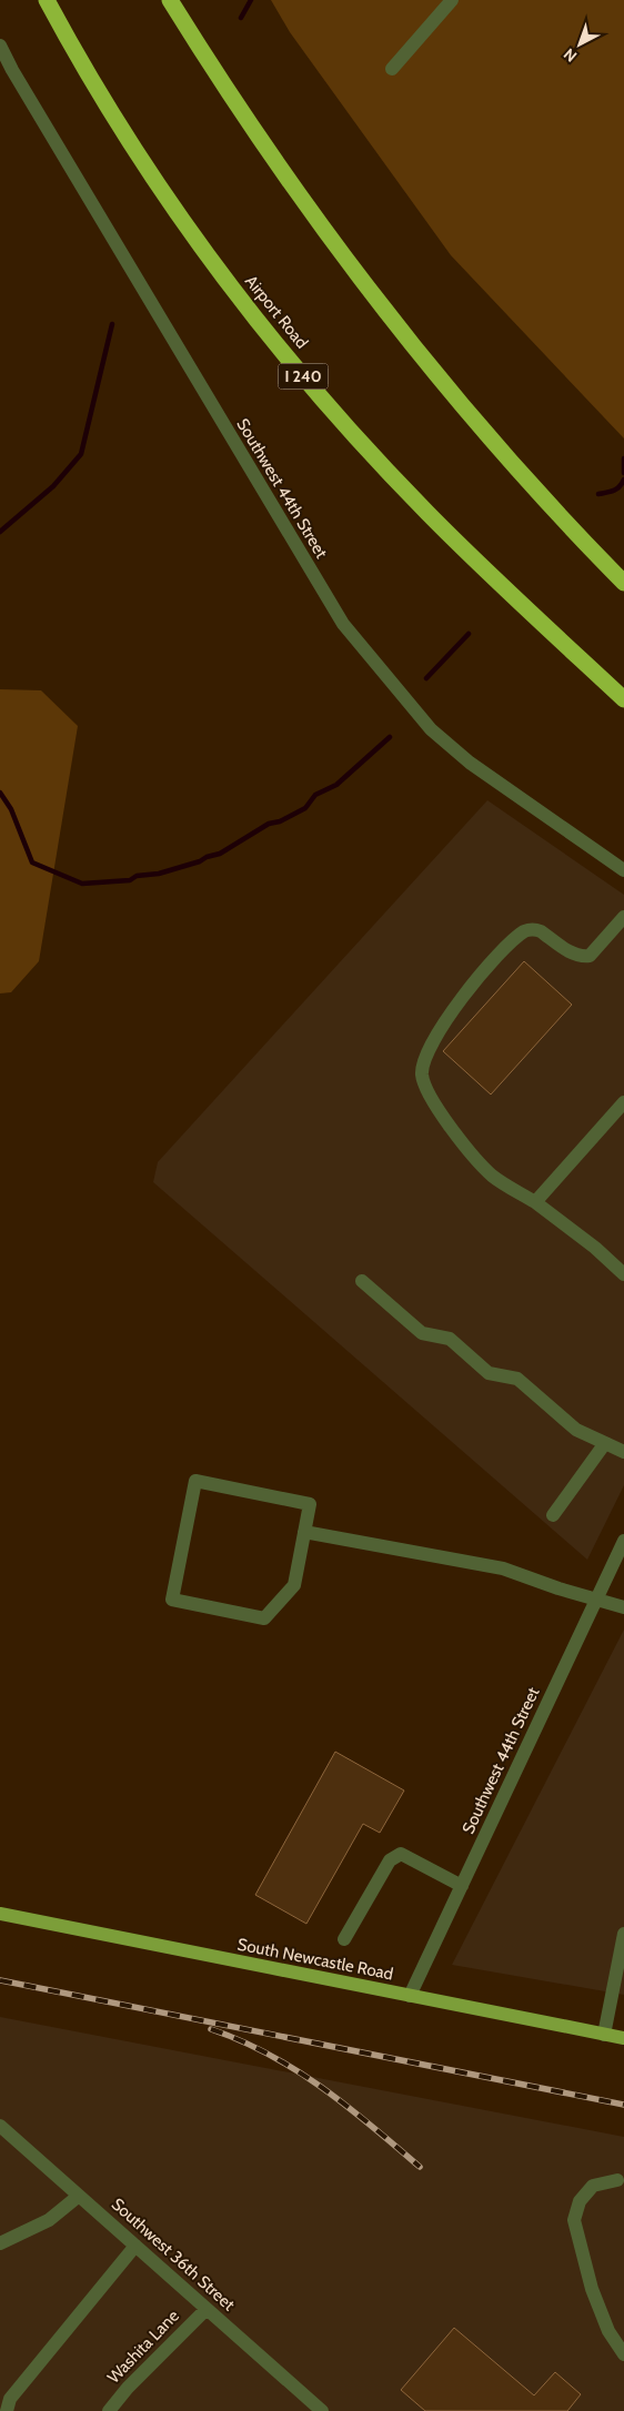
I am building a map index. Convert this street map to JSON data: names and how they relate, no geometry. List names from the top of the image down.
{
  "streets": {
    "highway": ["Airport Road", "I 240"],
    "main road": ["South Newcastle Road"],
    "street": ["Southwest 44th Street", "Southwest 36th Street", "Washita Lane"]
  },
  "crossings": [
    ["Southwest 44th Street", "South Newcastle Road"],
    ["Southwest 36th Street", "Washita Lane"]
  ],
  "north": "bottom left"
}
